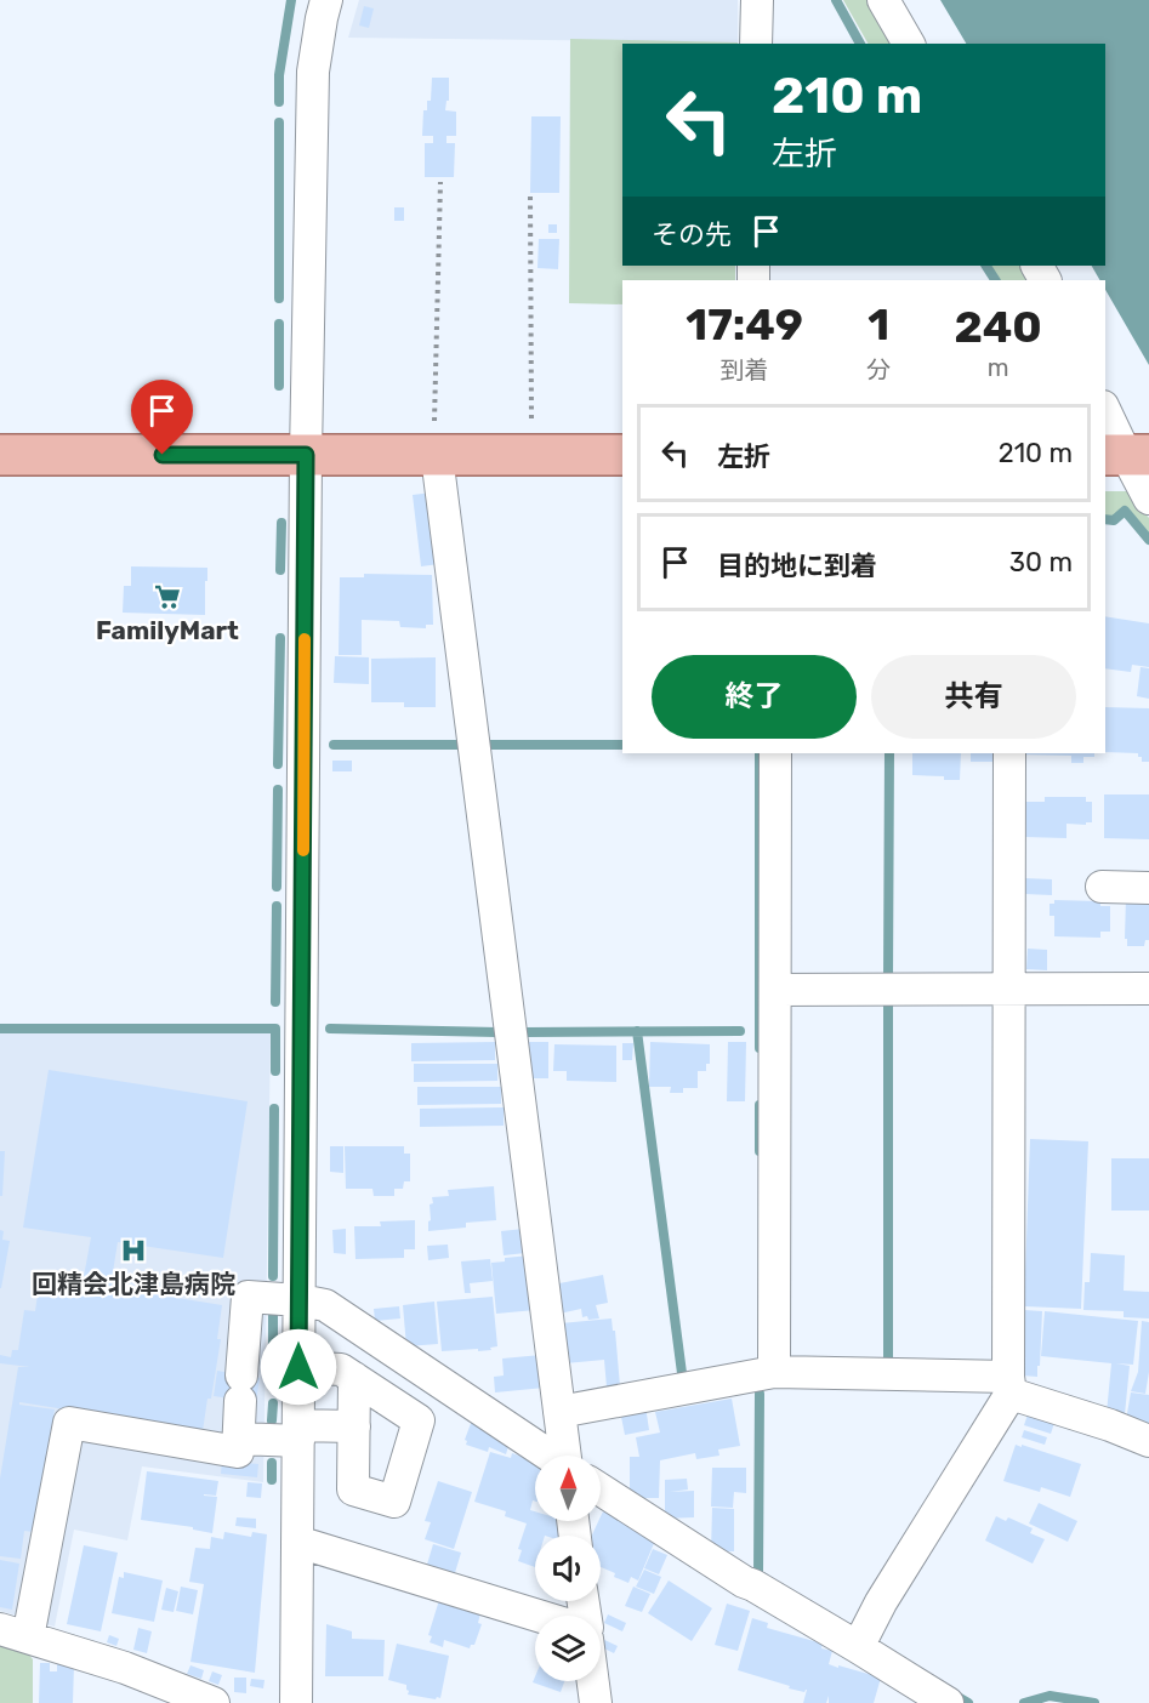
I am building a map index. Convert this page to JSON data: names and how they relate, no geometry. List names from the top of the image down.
{
  "places": {
    "supermarket": ["FamilyMart"],
    "hospital": ["回精会北津島病院"]
  },
  "north": "top",
  "page": {
    "turn": ["210 m", "左折"],
    "then": "その先",
    "eta": [
      "17:49",
      "到着",
      "1",
      "分",
      "240",
      "m"
    ],
    "list": [
      {
        "name": "左折",
        "value": "210 m"
      },
      {
        "name": "目的地に到着",
        "value": "30 m"
      }
    ],
    "buttons": ["終了", "共有"]
  }
}
